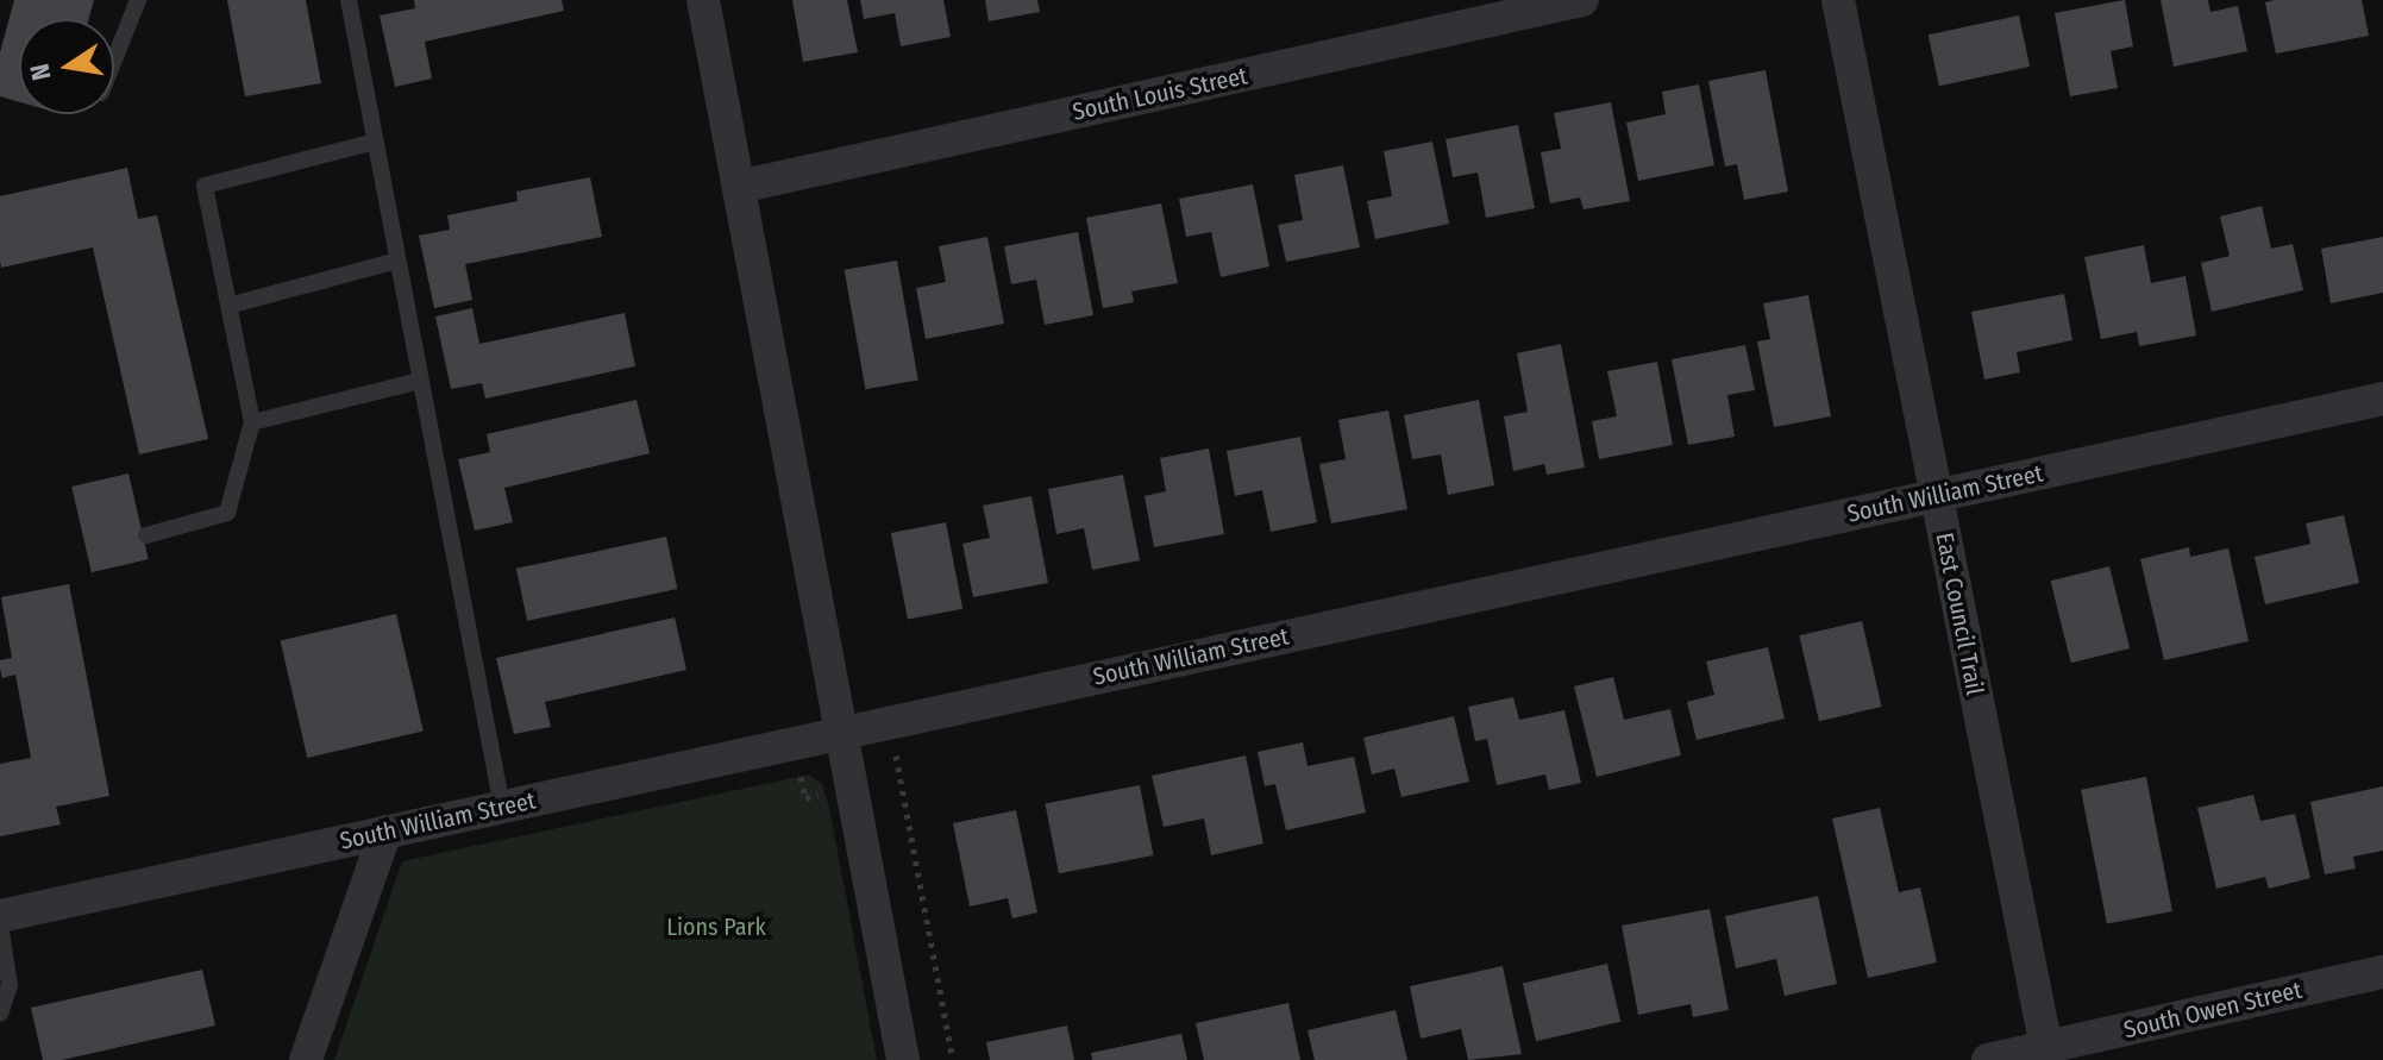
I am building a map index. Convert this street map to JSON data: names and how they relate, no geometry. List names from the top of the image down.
{
  "streets": {
    "street": [
      "South Louis Street",
      "South William Street",
      "East Council Trail",
      "South Owen Street"
    ]
  },
  "crossings": [
    ["South William Street", "East Council Trail"],
    ["East Council Trail", "South Owen Street"]
  ],
  "parks": ["Lions Park"],
  "north": "left"
}
